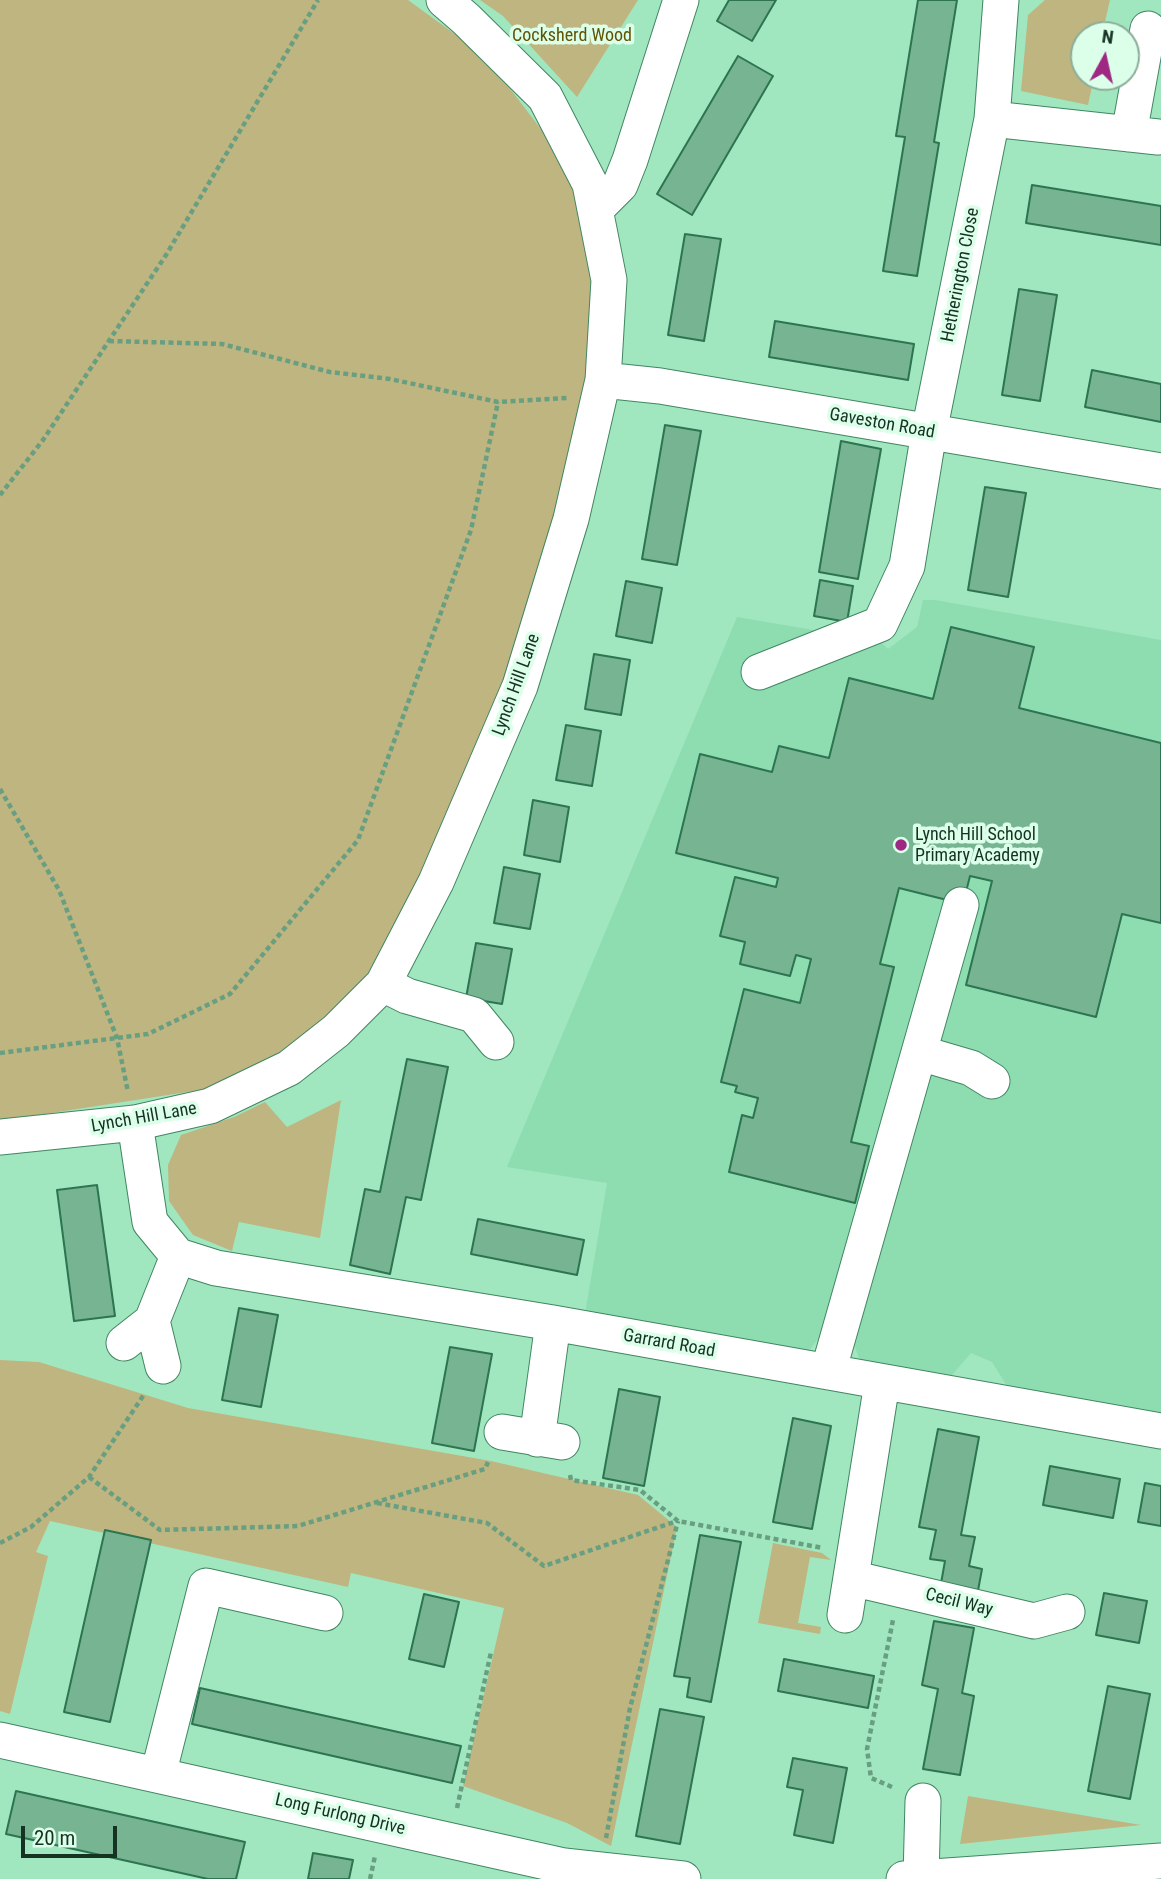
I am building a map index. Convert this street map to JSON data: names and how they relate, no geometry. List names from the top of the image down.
{
  "streets": {
    "street": [
      "Hetherington Close",
      "Gaveston Road",
      "Lynch Hill Lane",
      "Garrard Road",
      "Cecil Way",
      "Long Furlong Drive"
    ]
  },
  "crossings": [
    ["Hetherington Close", "Gaveston Road"],
    ["Gaveston Road", "Lynch Hill Lane"]
  ],
  "parks": ["Cocksherd Wood"],
  "places": ["Lynch Hill School Primary Academy"],
  "scale_bar": "20 m",
  "north": "top"
}
